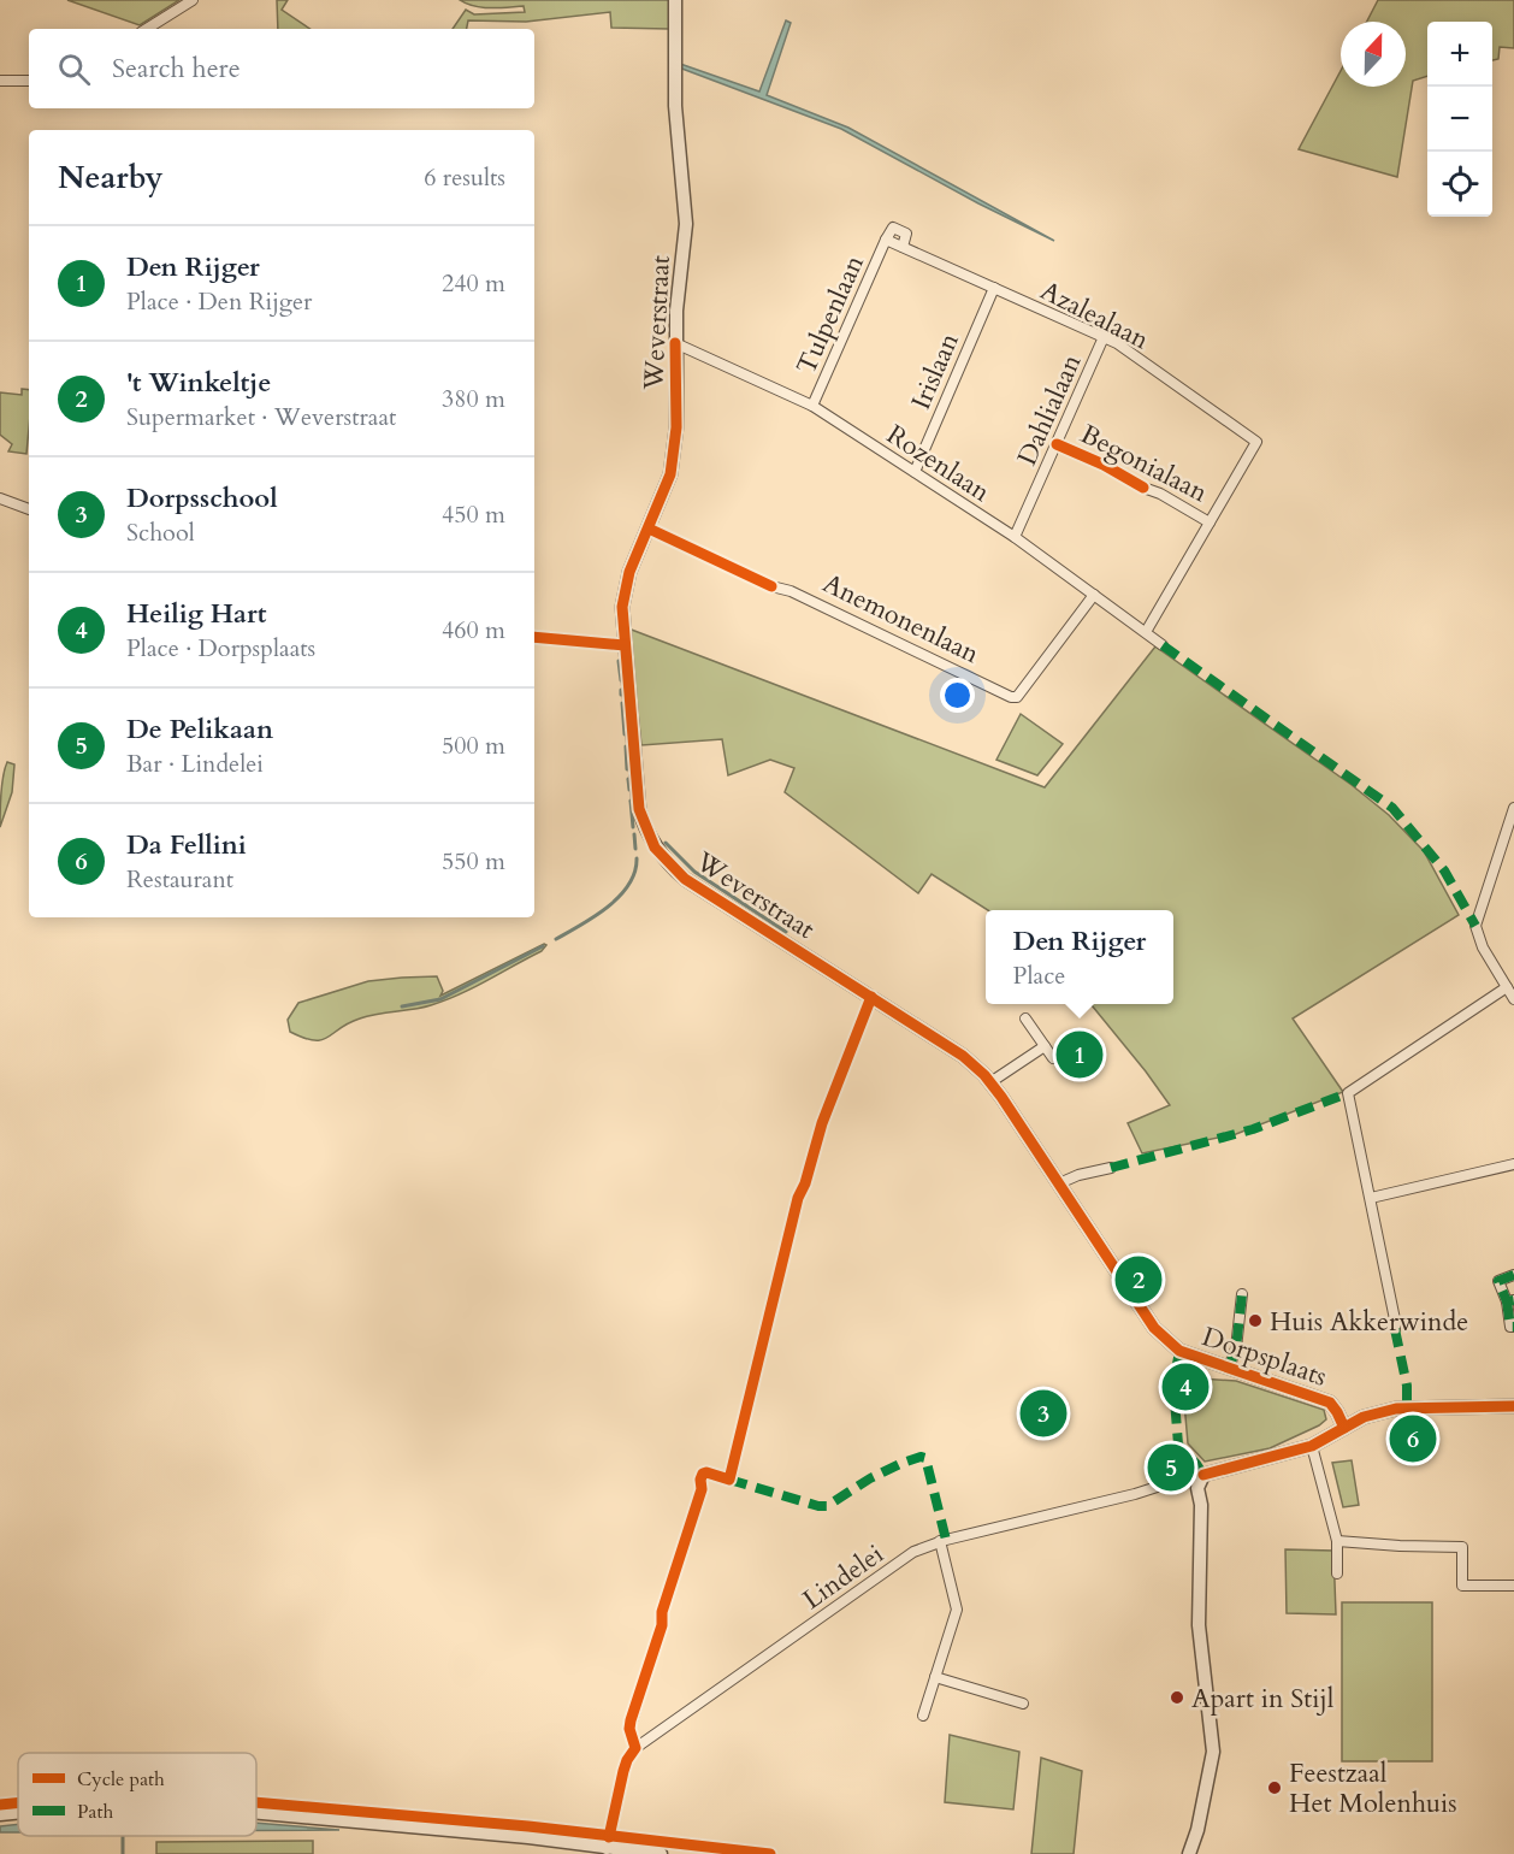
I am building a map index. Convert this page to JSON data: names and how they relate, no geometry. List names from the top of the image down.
{
  "streets": {
    "street": [
      "Tulpenlaan",
      "Azalealaan",
      "Weverstraat",
      "Irislaan",
      "Dahlialaan",
      "Rozenlaan",
      "Begonialaan",
      "Anemonenlaan",
      "Dorpsplaats",
      "Lindelei"
    ]
  },
  "crossings": [
    ["Tulpenlaan", "Azalealaan"],
    ["Tulpenlaan", "Rozenlaan"],
    ["Azalealaan", "Irislaan"],
    ["Azalealaan", "Dahlialaan"],
    ["Azalealaan", "Begonialaan"],
    ["Weverstraat", "Rozenlaan"],
    ["Weverstraat", "Dorpsplaats"],
    ["Irislaan", "Rozenlaan"],
    ["Dahlialaan", "Rozenlaan"],
    ["Rozenlaan", "Begonialaan"],
    ["Rozenlaan", "Anemonenlaan"]
  ],
  "places": ["Huis Akkerwinde", "Apart in Stijl", "Feestzaal Het Molenhuis"],
  "legend": ["Cycle path", "Path"],
  "north": "top",
  "page": {
    "map_buttons": ["+", "−"],
    "search": "Search here",
    "heading": ["Nearby", "6 results"],
    "list": [
      {
        "mark": "1",
        "name": "Den Rijger",
        "note": "Place · Den Rijger",
        "value": "240 m"
      },
      {
        "mark": "2",
        "name": "'t Winkeltje",
        "note": "Supermarket · Weverstraat",
        "value": "380 m"
      },
      {
        "mark": "3",
        "name": "Dorpsschool",
        "note": "School",
        "value": "450 m"
      },
      {
        "mark": "4",
        "name": "Heilig Hart",
        "note": "Place · Dorpsplaats",
        "value": "460 m"
      },
      {
        "mark": "5",
        "name": "De Pelikaan",
        "note": "Bar · Lindelei",
        "value": "500 m"
      },
      {
        "mark": "6",
        "name": "Da Fellini",
        "note": "Restaurant",
        "value": "550 m"
      }
    ],
    "popup": ["Den Rijger", "Place"],
    "pins": [
      "1",
      "2",
      "4",
      "3",
      "6",
      "5"
    ]
  }
}
